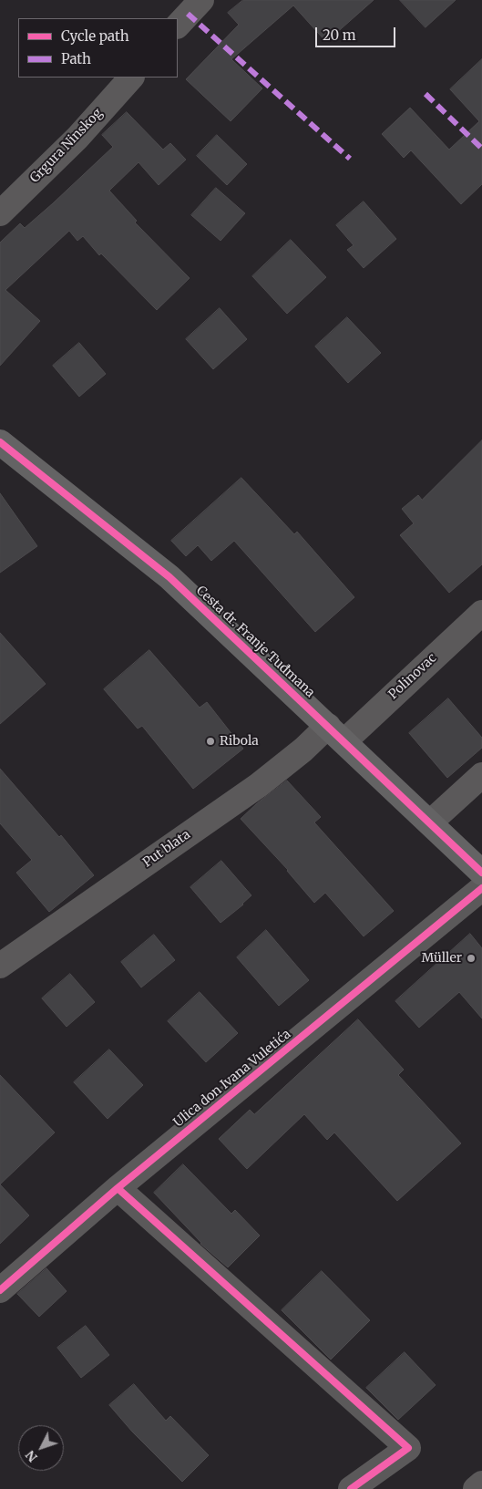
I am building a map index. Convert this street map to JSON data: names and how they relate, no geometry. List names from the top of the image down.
{
  "streets": {
    "main road": ["Cesta dr. Franje Tuđmana"],
    "street": [
      "Grgura Ninskog",
      "Polinovac",
      "Put blata",
      "Ulica don Ivana Vuletića"
    ]
  },
  "crossings": [
    ["Cesta dr. Franje Tuđmana", "Polinovac"],
    ["Cesta dr. Franje Tuđmana", "Put blata"],
    ["Polinovac", "Put blata"]
  ],
  "places": ["Ribola", "Müller"],
  "legend": ["Cycle path", "Path"],
  "scale_bar": "20 m",
  "north": "bottom left"
}
